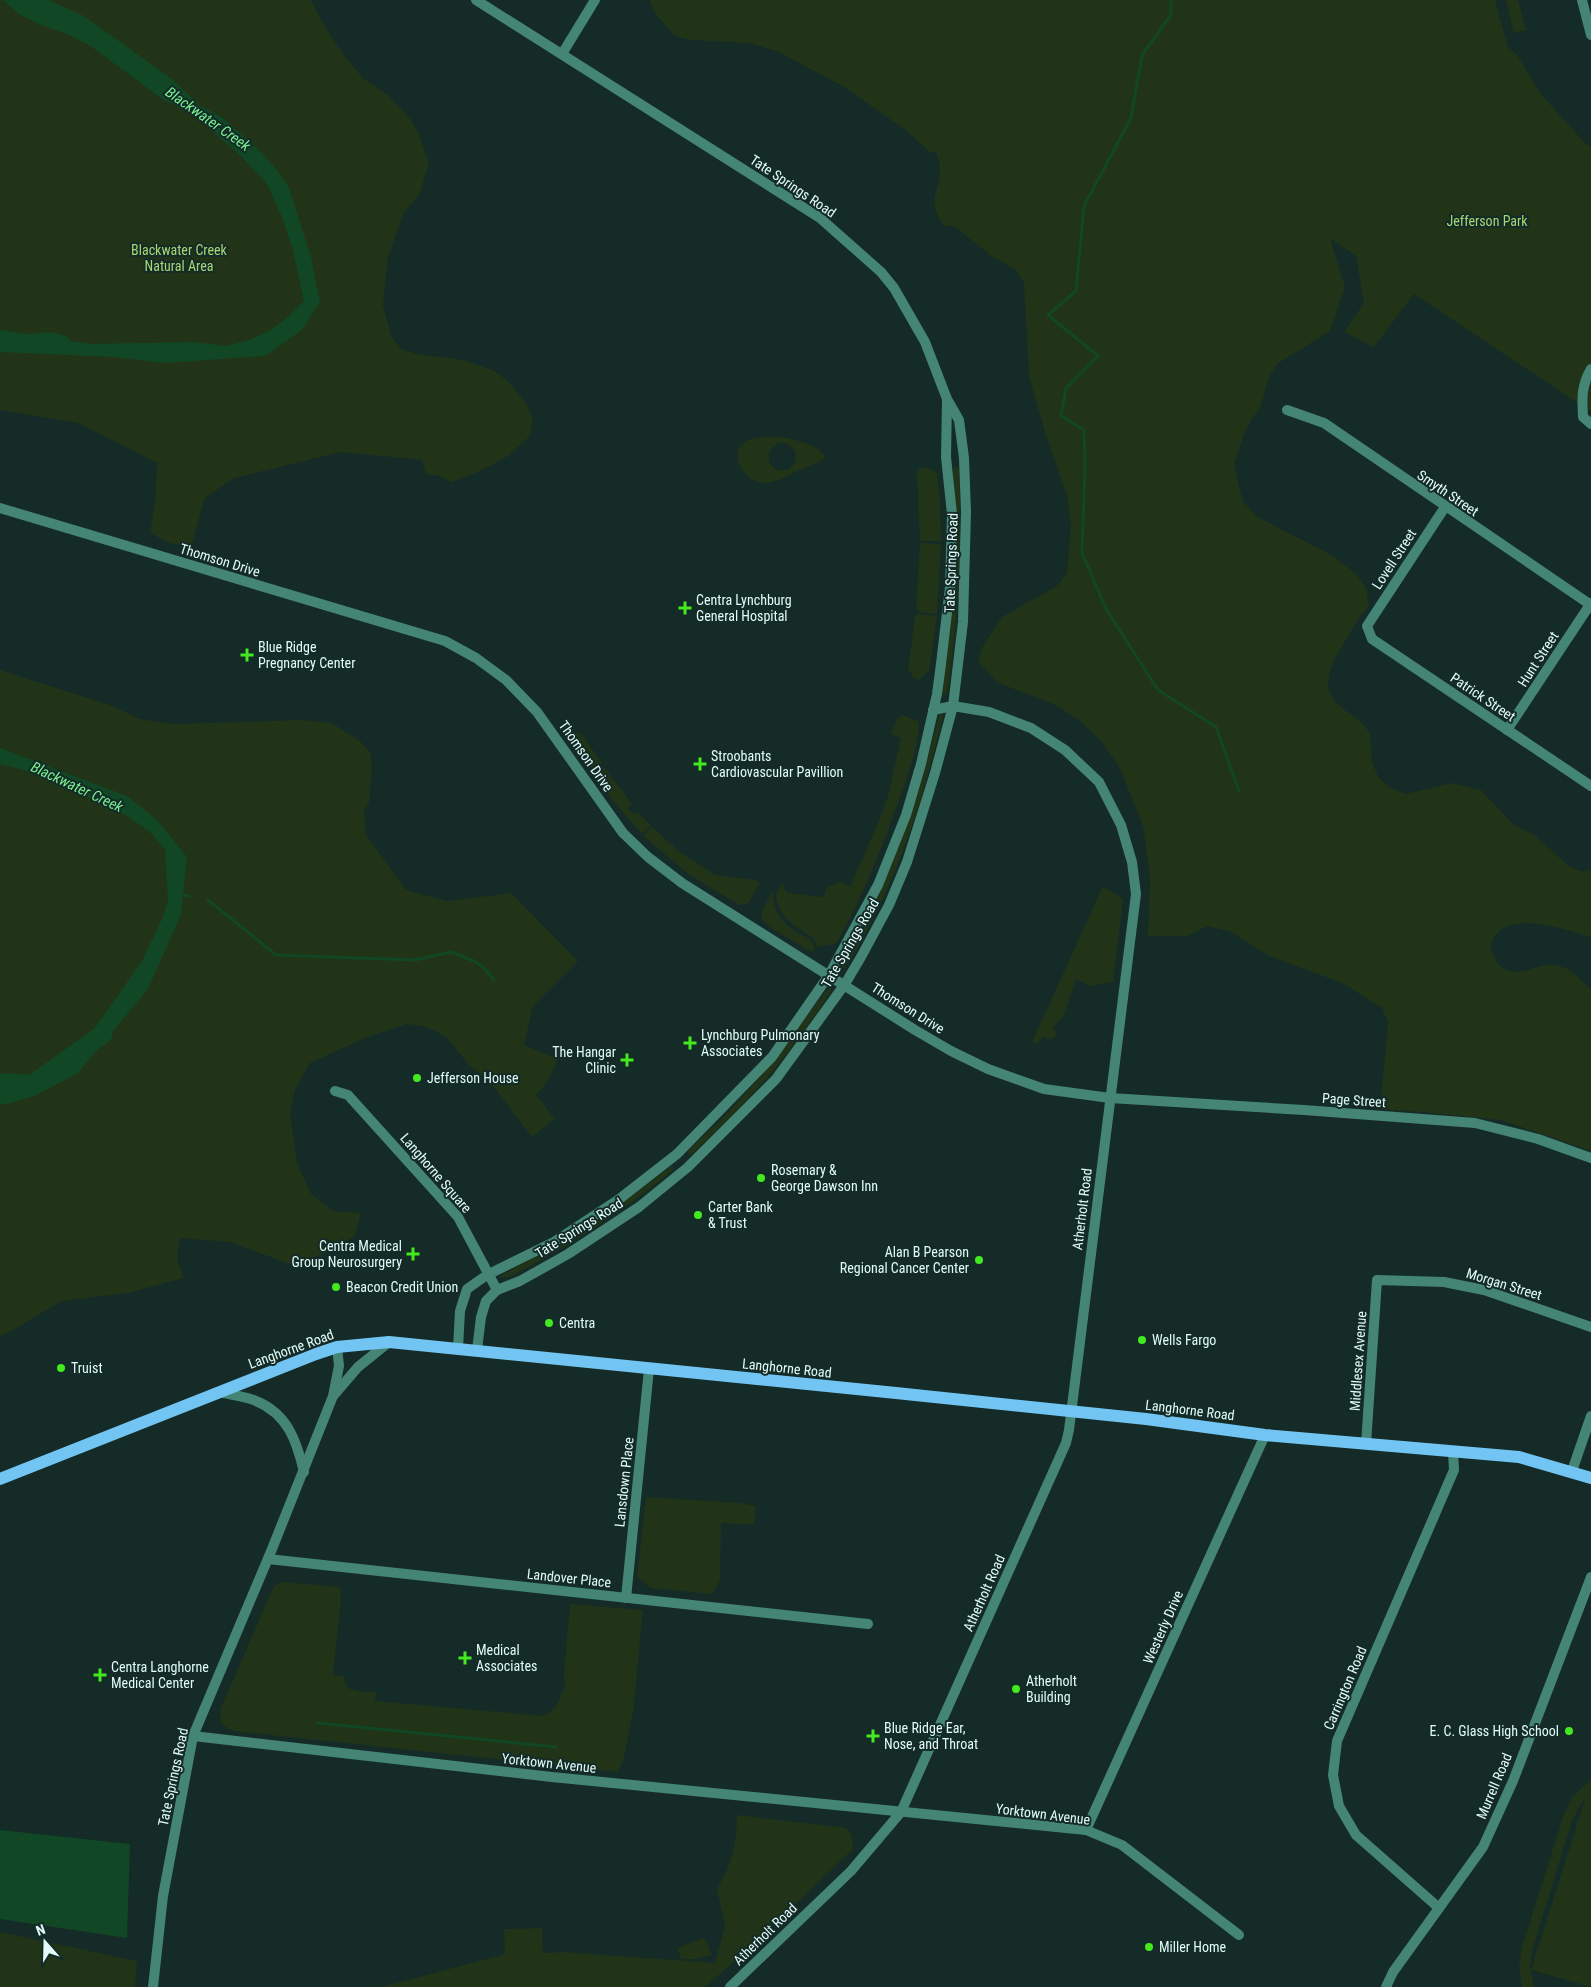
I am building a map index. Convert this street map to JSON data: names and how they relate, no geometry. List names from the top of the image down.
{
  "streets": {
    "main road": ["Langhorne Road"],
    "street": [
      "Tate Springs Road",
      "Smyth Street",
      "Lovell Street",
      "Thomson Drive",
      "Hunt Street",
      "Patrick Street",
      "Page Street",
      "Langhorne Square",
      "Atherholt Road",
      "Morgan Street",
      "Middlesex Avenue",
      "Lansdown Place",
      "Landover Place",
      "Westerly Drive",
      "Carrington Road",
      "Yorktown Avenue",
      "Murrell Road"
    ]
  },
  "crossings": [
    ["Tate Springs Road", "Thomson Drive"],
    ["Tate Springs Road", "Langhorne Square"],
    ["Tate Springs Road", "Atherholt Road"],
    ["Tate Springs Road", "Langhorne Road"],
    ["Tate Springs Road", "Landover Place"],
    ["Tate Springs Road", "Yorktown Avenue"],
    ["Smyth Street", "Lovell Street"],
    ["Smyth Street", "Hunt Street"],
    ["Lovell Street", "Patrick Street"],
    ["Thomson Drive", "Page Street"],
    ["Thomson Drive", "Atherholt Road"],
    ["Hunt Street", "Patrick Street"],
    ["Page Street", "Atherholt Road"],
    ["Atherholt Road", "Langhorne Road"],
    ["Atherholt Road", "Yorktown Avenue"],
    ["Morgan Street", "Middlesex Avenue"],
    ["Langhorne Road", "Middlesex Avenue"],
    ["Langhorne Road", "Lansdown Place"],
    ["Langhorne Road", "Westerly Drive"],
    ["Langhorne Road", "Carrington Road"],
    ["Lansdown Place", "Landover Place"],
    ["Westerly Drive", "Yorktown Avenue"],
    ["Carrington Road", "Murrell Road"]
  ],
  "water": ["Blackwater Creek"],
  "parks": ["Jefferson Park", "Blackwater Creek Natural Area"],
  "places": {
    "health": [
      "Centra Lynchburg General Hospital",
      "Blue Ridge Pregnancy Center",
      "Stroobants Cardiovascular Pavillion",
      "Lynchburg Pulmonary Associates",
      "The Hangar Clinic",
      "Centra Medical Group Neurosurgery",
      "Medical Associates",
      "Centra Langhorne Medical Center",
      "Blue Ridge Ear, Nose, and Throat"
    ],
    "other": [
      "Jefferson House",
      "Rosemary & George Dawson Inn",
      "Carter Bank & Trust",
      "Alan B Pearson Regional Cancer Center",
      "Beacon Credit Union",
      "Centra",
      "Wells Fargo",
      "Truist",
      "Atherholt Building",
      "E. C. Glass High School",
      "Miller Home"
    ]
  },
  "north": "top"
}
